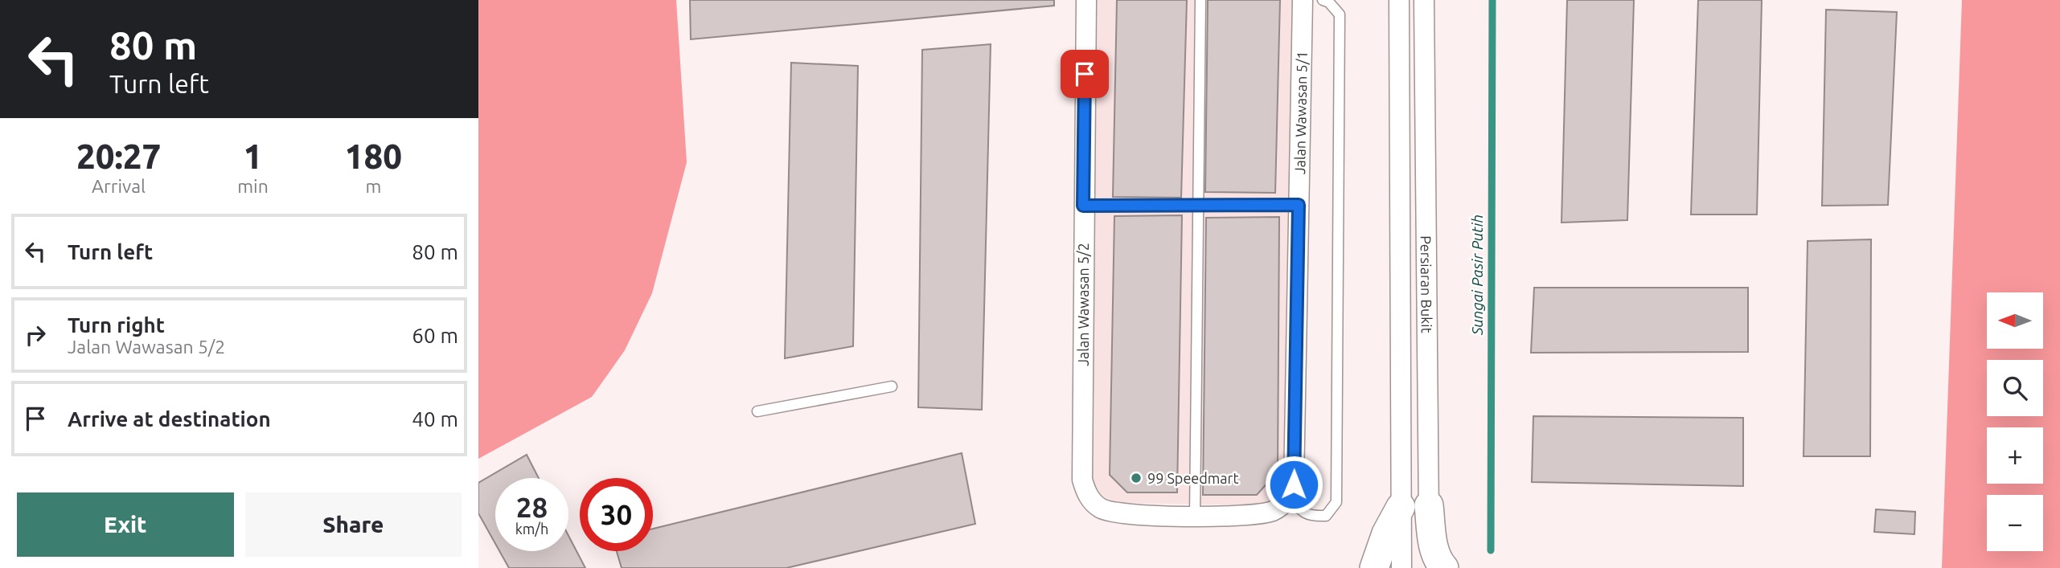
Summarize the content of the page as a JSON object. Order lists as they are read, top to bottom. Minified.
{"streets":{"street":["Jalan Wawasan 5/1","Persiaran Bukit","Jalan Wawasan 5/2"]},"water":["Sungai Pasir Putih"],"places":["99 Speedmart"],"north":"left","page":{"turn":["80 m","Turn left"],"eta":["20:27","Arrival","1","min","180","m"],"list":[{"name":"Turn left","value":"80 m"},{"name":"Turn right","note":"Jalan Wawasan 5/2","value":"60 m"},{"name":"Arrive at destination","value":"40 m"}],"map_buttons":["+","−"],"speed":"28 km/h","limit":"30","buttons":["Exit","Share"]}}
